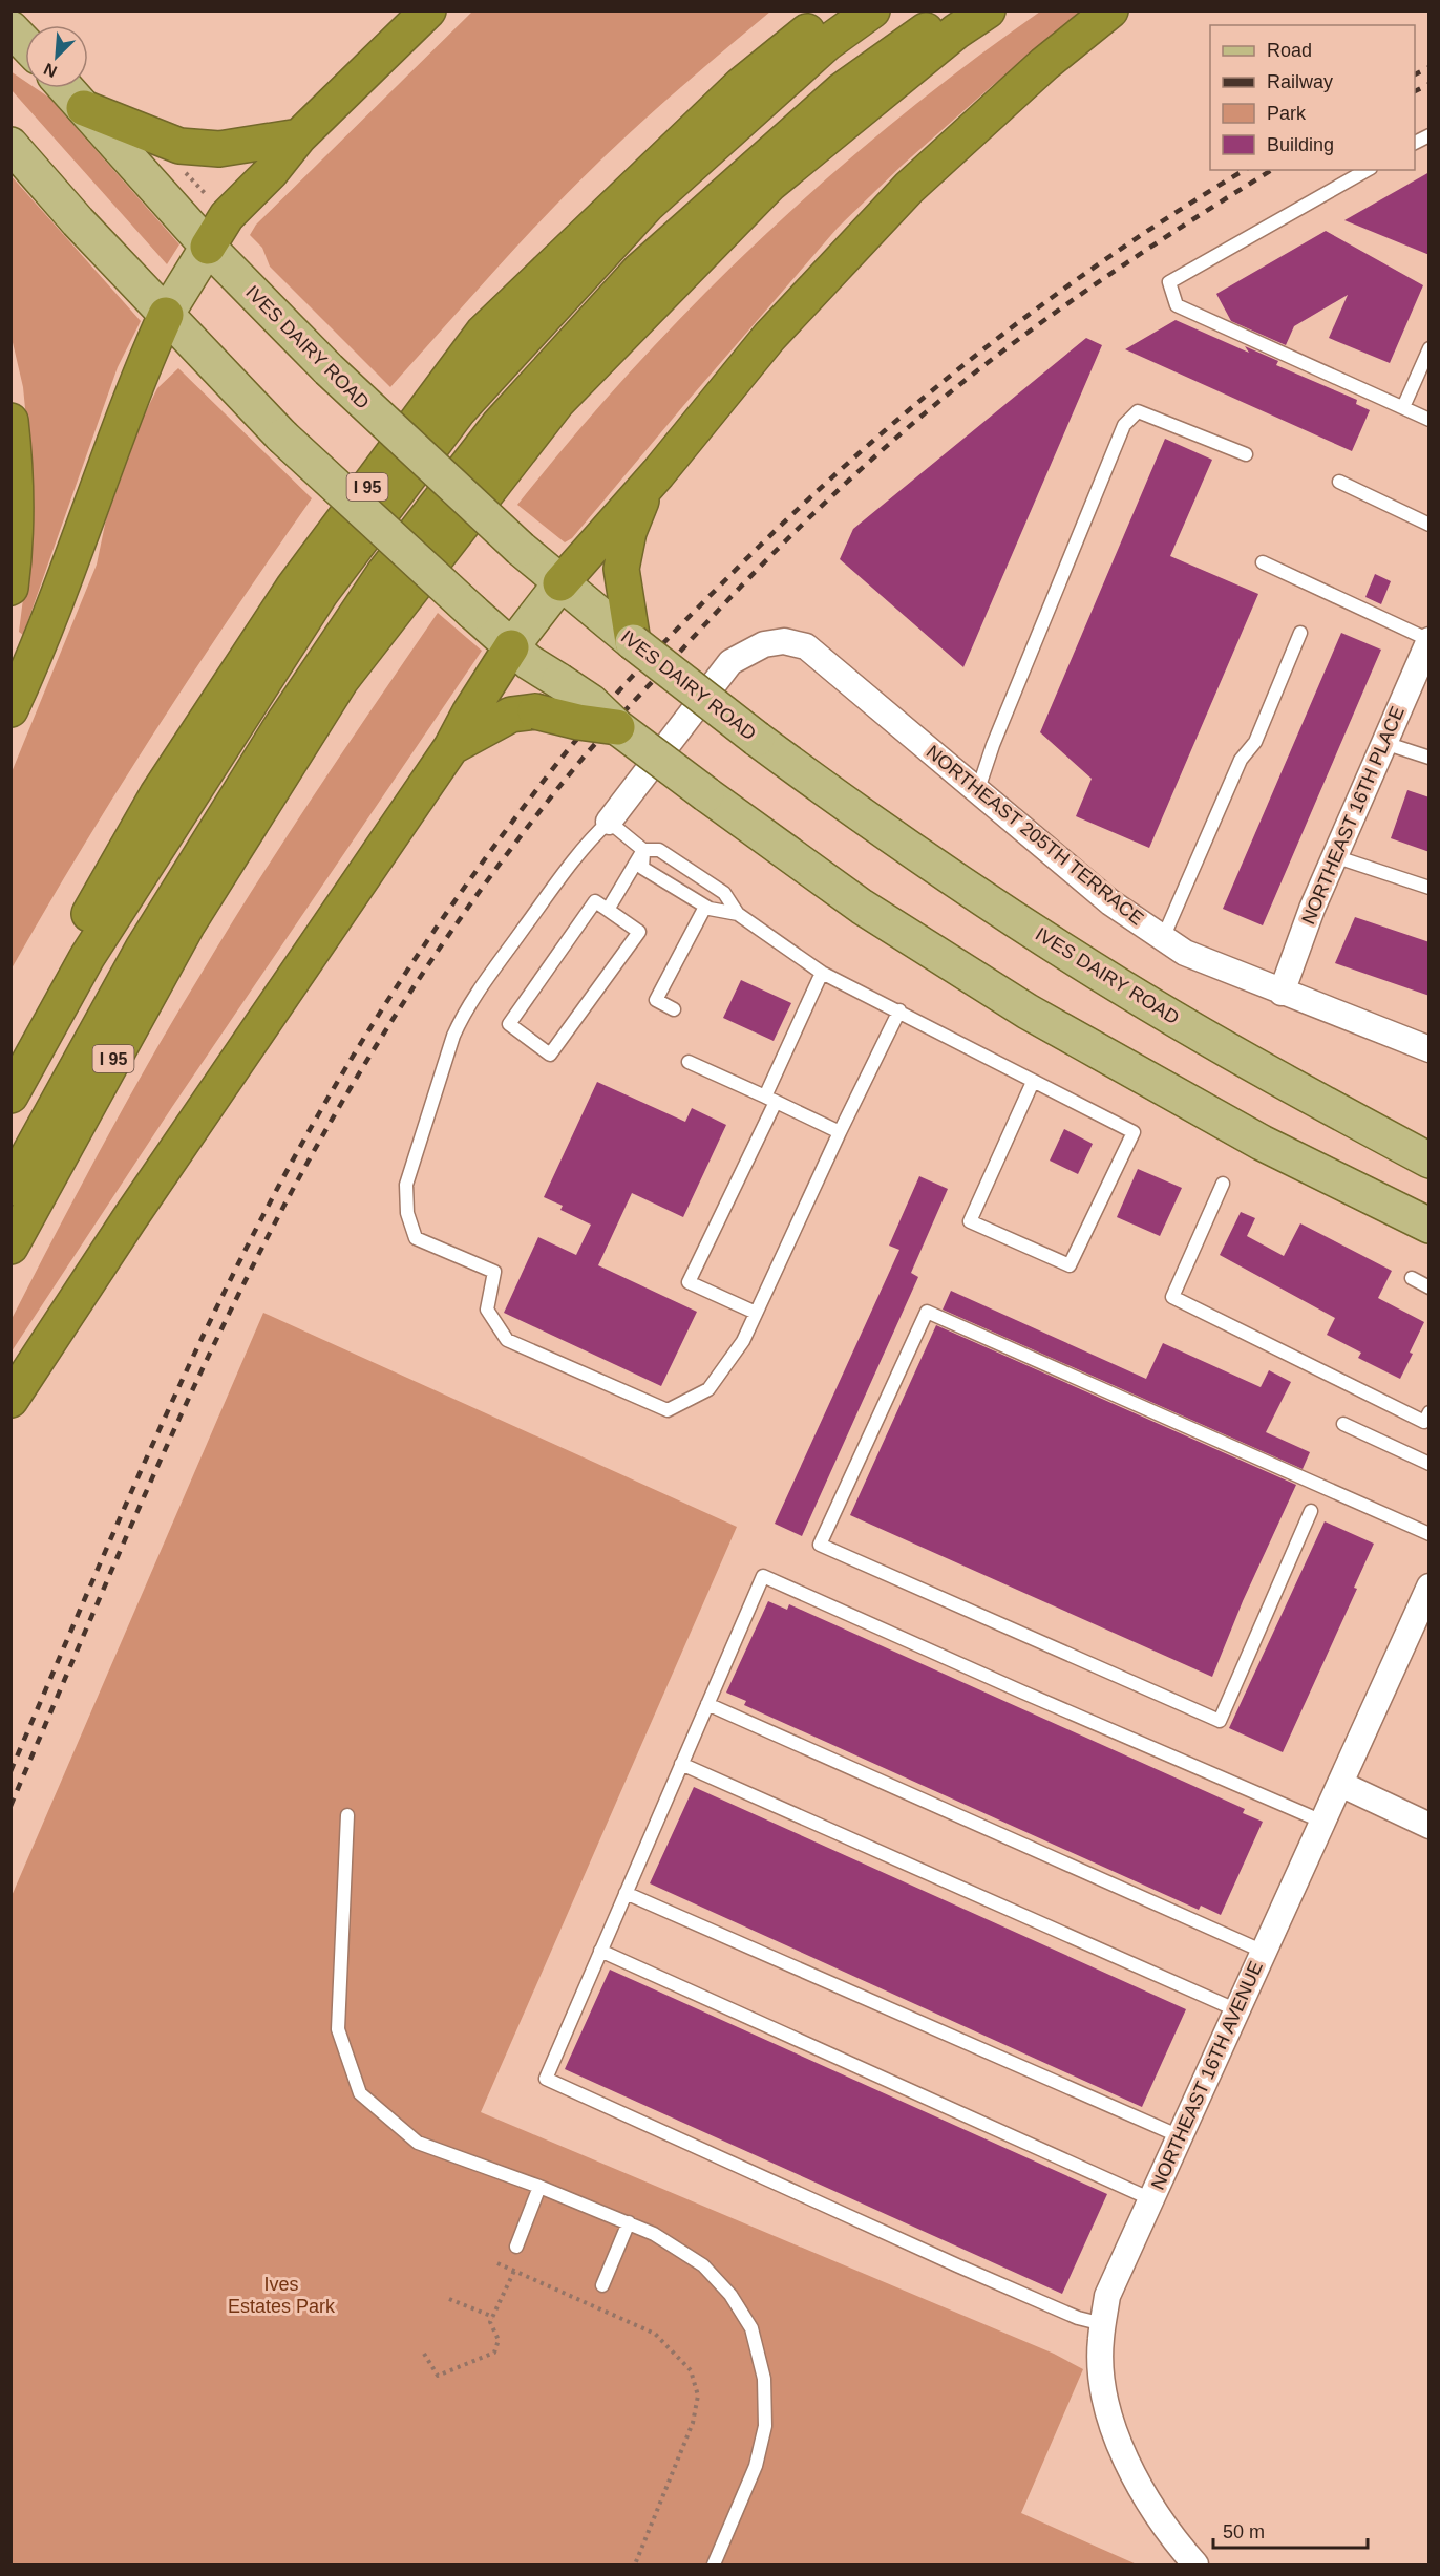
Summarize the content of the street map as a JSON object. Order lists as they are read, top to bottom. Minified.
{"streets":{"highway":["I 95"],"main road":["IVES DAIRY ROAD"],"street":["NORTHEAST 16TH PLACE","NORTHEAST 205TH TERRACE","NORTHEAST 16TH AVENUE"]},"crossings":[["NORTHEAST 16TH PLACE","NORTHEAST 205TH TERRACE"]],"parks":["Ives Estates Park"],"legend":["Road","Railway","Park","Building"],"scale_bar":"50 m","north":"bottom left"}
